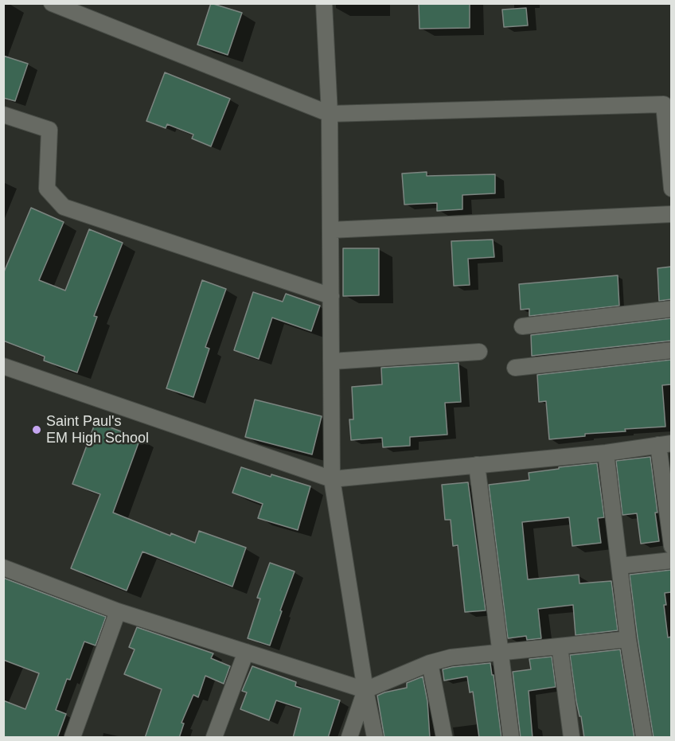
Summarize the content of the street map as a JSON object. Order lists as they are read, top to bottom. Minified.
{"places":["Saint Paul's EM High School"]}
